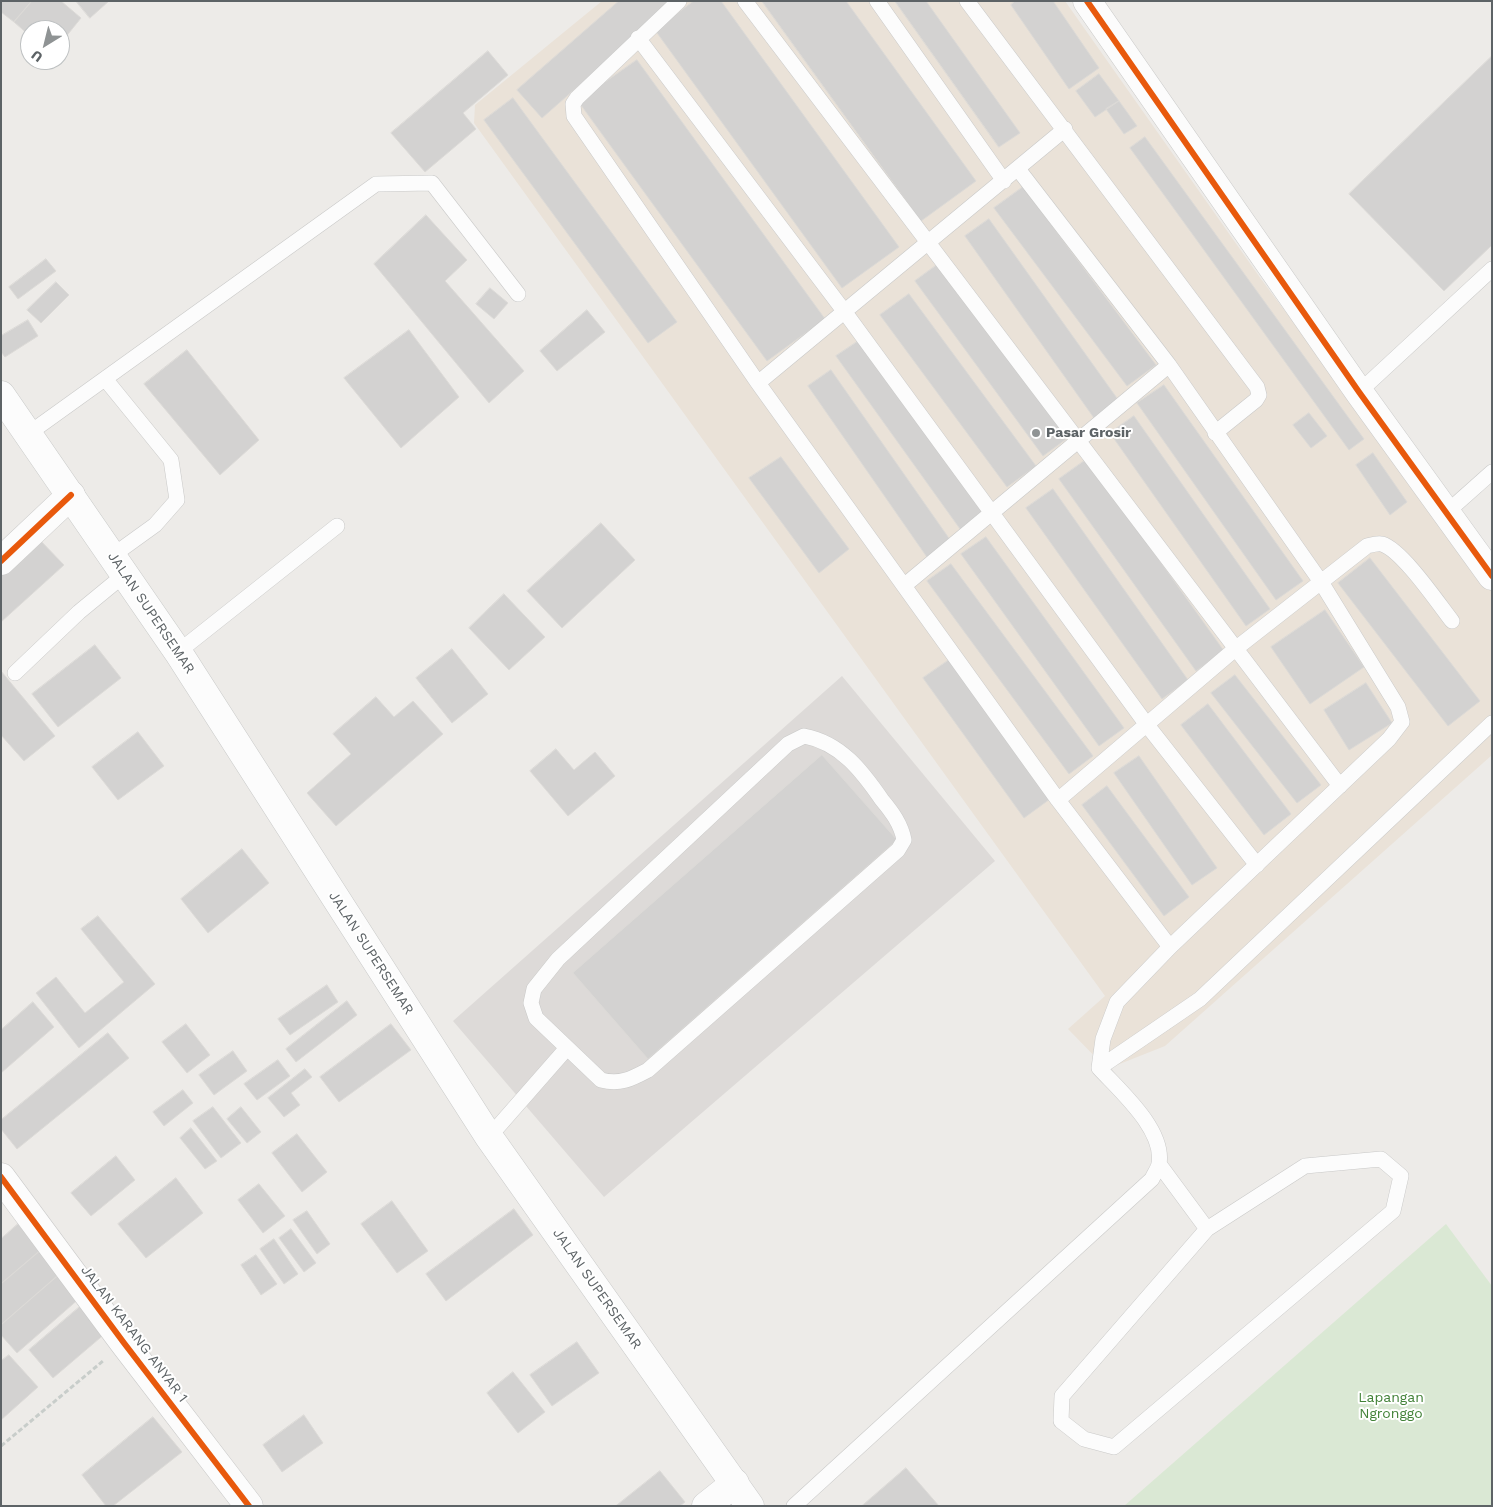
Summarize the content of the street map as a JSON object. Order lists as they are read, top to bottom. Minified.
{"streets":{"main road":["JALAN SUPERSEMAR","JALAN KARANG ANYAR 1"]},"parks":["Lapangan Ngronggo"],"places":["Pasar Grosir"],"north":"bottom left"}
